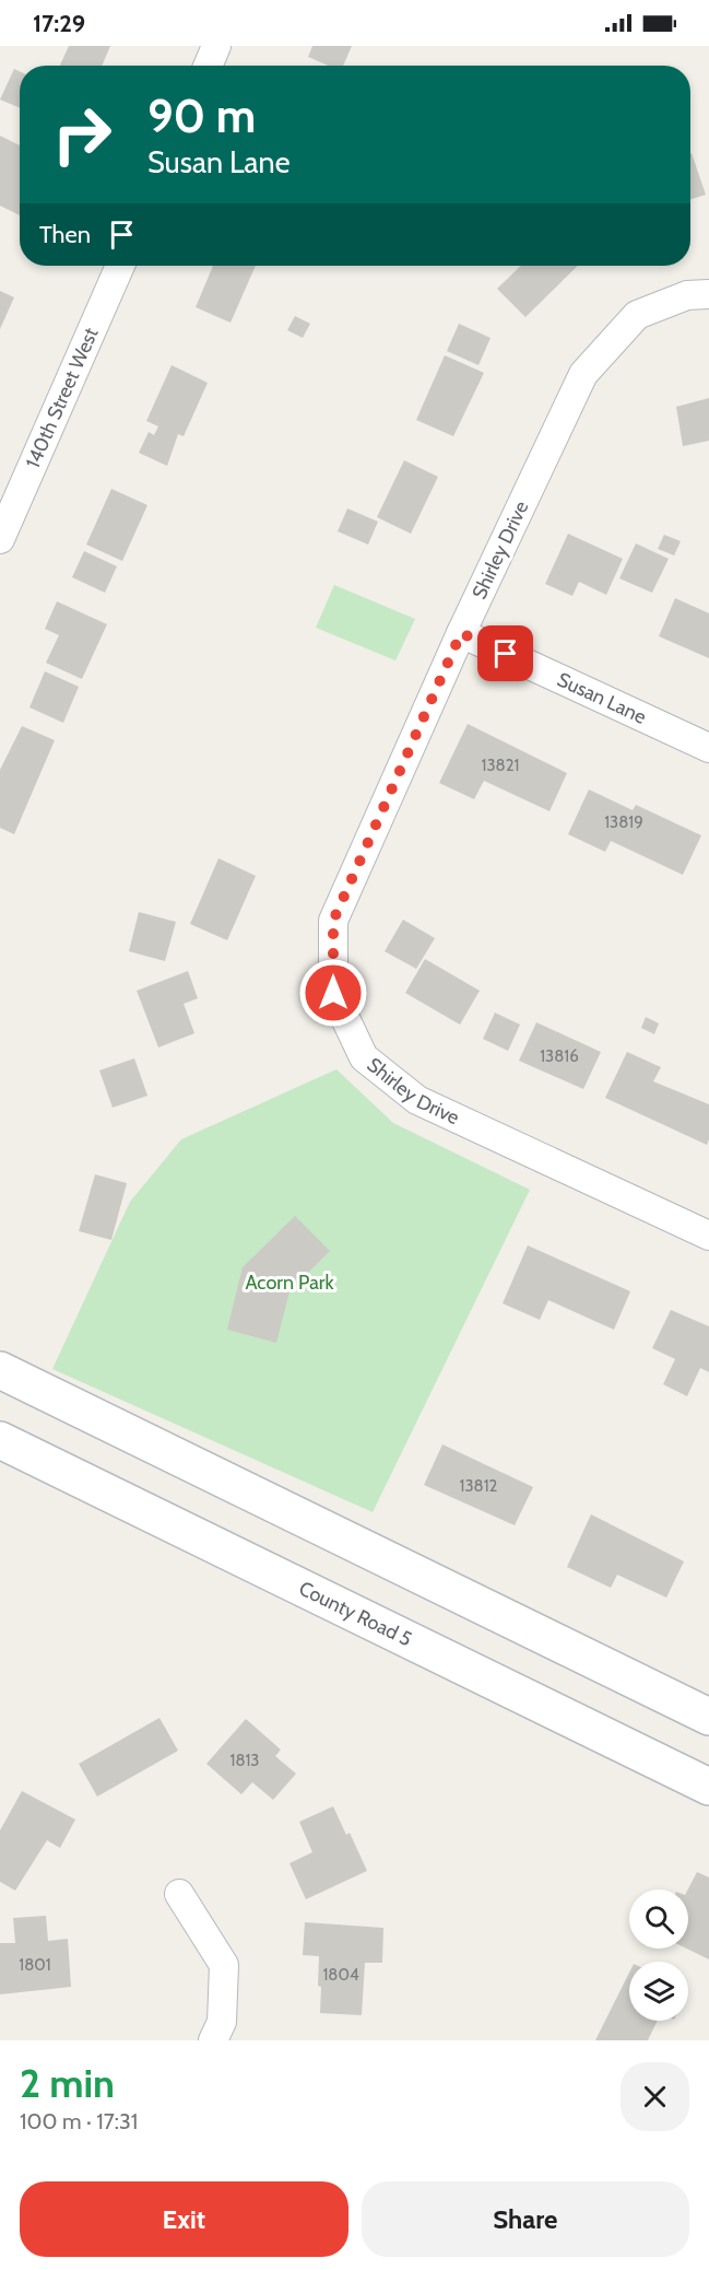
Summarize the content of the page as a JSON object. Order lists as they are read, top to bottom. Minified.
{"streets":{"main road":["County Road 5"],"street":["140th Street West","Shirley Drive","Susan Lane"]},"crossings":[["Shirley Drive","Susan Lane"]],"parks":["Acorn Park"],"house_numbers":["13821","13819","13816","13812","1813","1801","1804"],"page":{"status":"17:29","turn":["90 m","Susan Lane"],"then":"Then","heading":["2 min","100 m · 17:31"],"buttons":["Exit","Share"]}}
